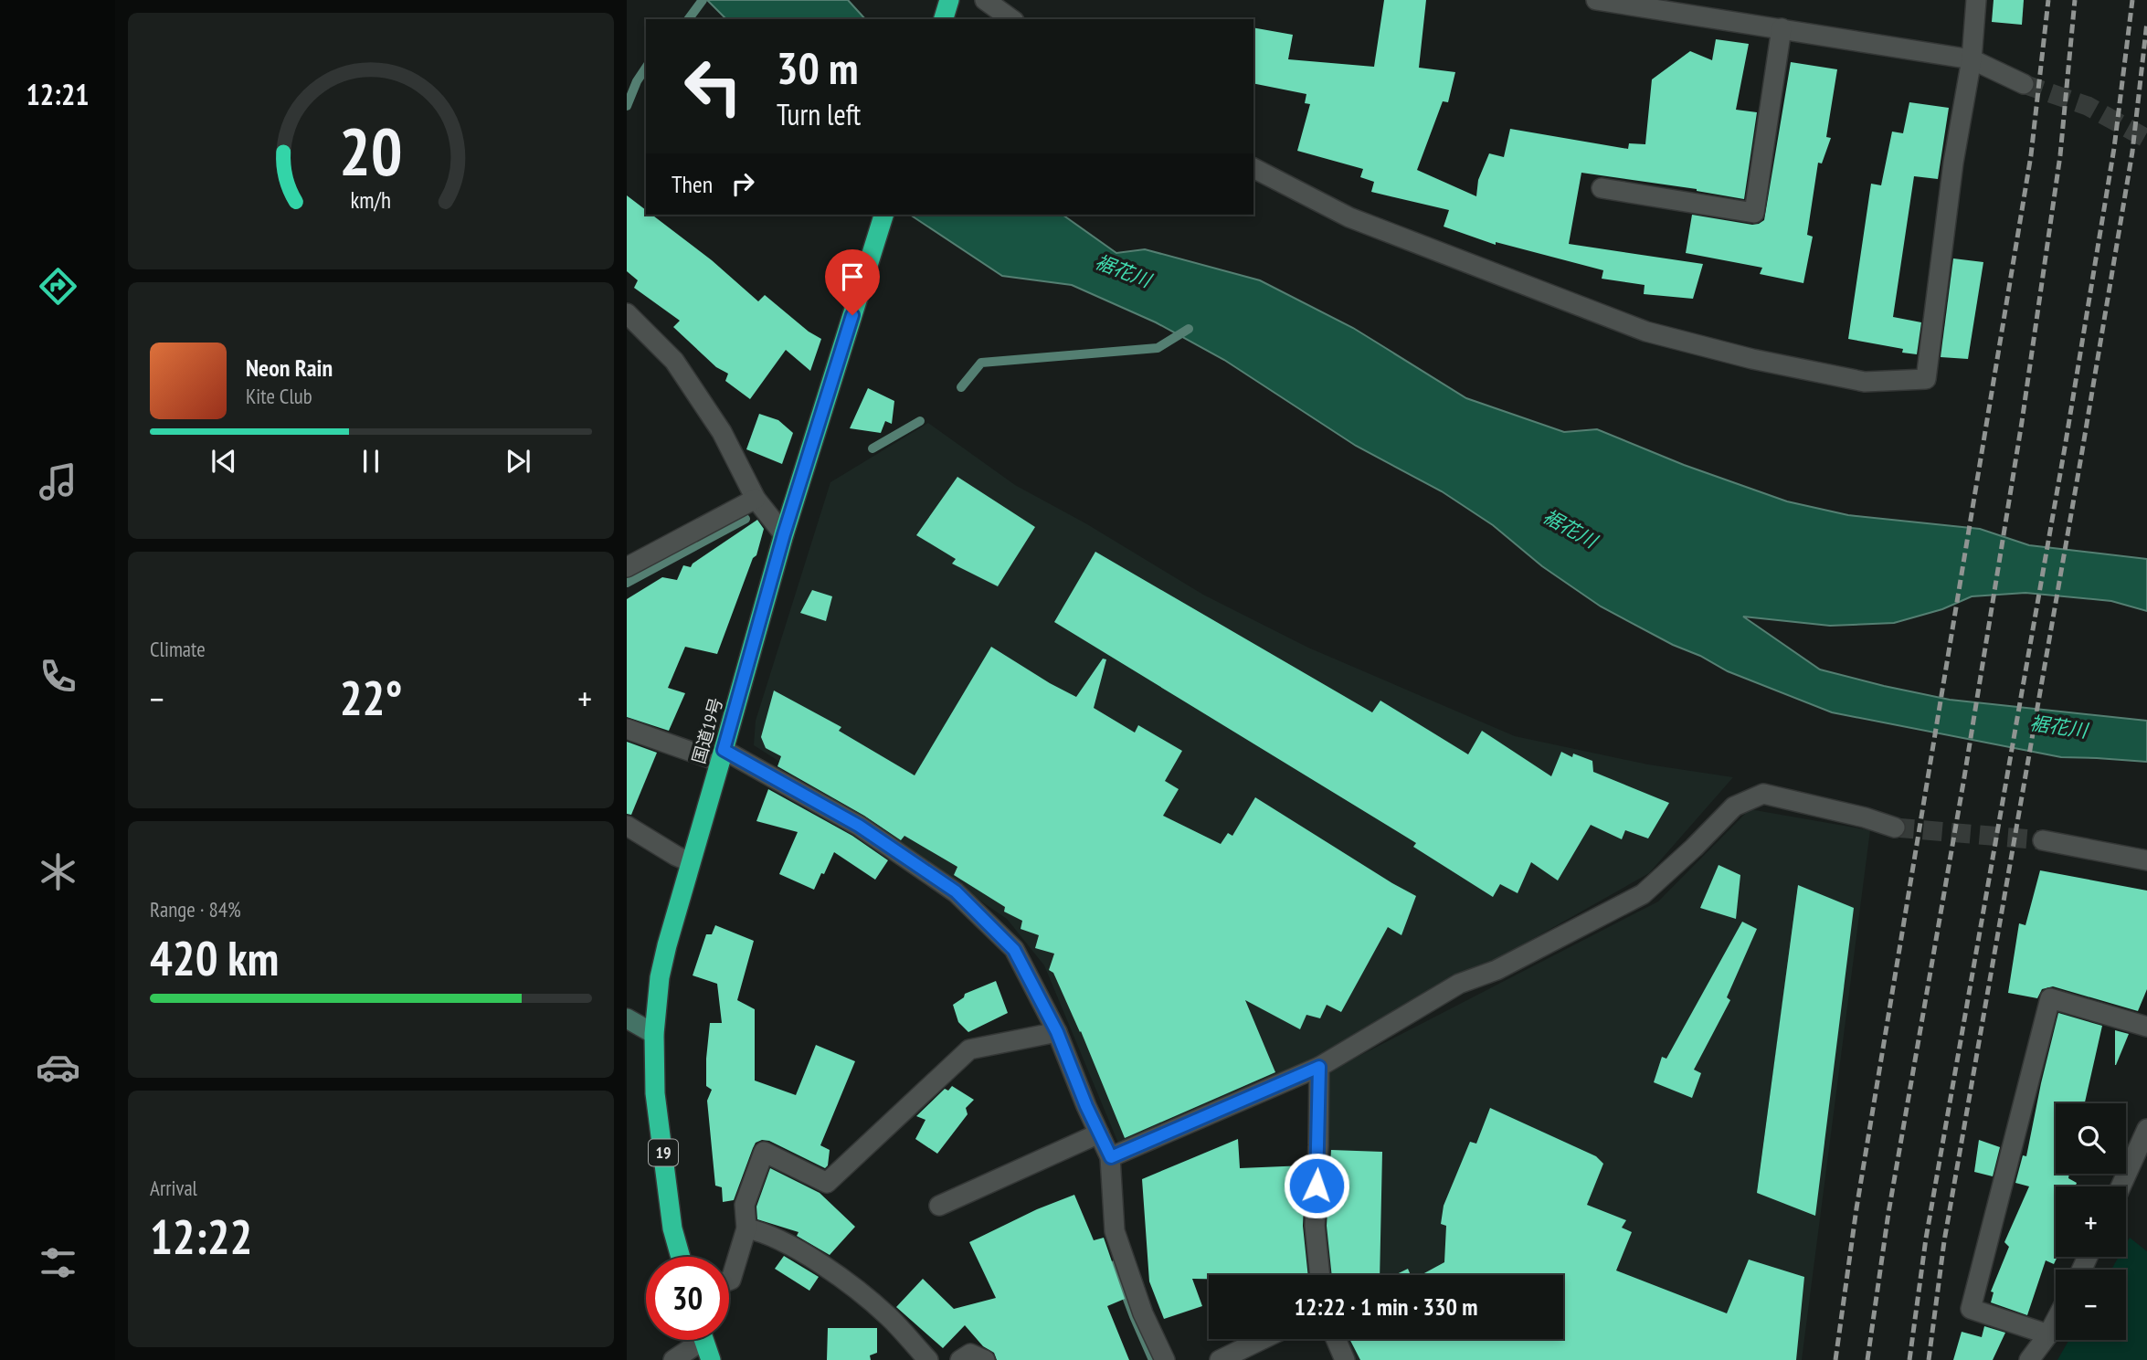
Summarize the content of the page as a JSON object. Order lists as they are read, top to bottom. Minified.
{"streets":{"highway":["国道19号","19"]},"water":["裾花川"],"page":{"tabs":"12:21","turn":["30 m","Turn left"],"then":"Then","song":["Neon Rain","Kite Club"],"tile":["Climate",["Range · 84%","420 km"],["Arrival","12:22"]],"heat":["−","22°","+"],"map_buttons":["+","−"],"limit":"30","trip":"12:22 · 1 min · 330 m","gauge":["20","km/h"]}}
